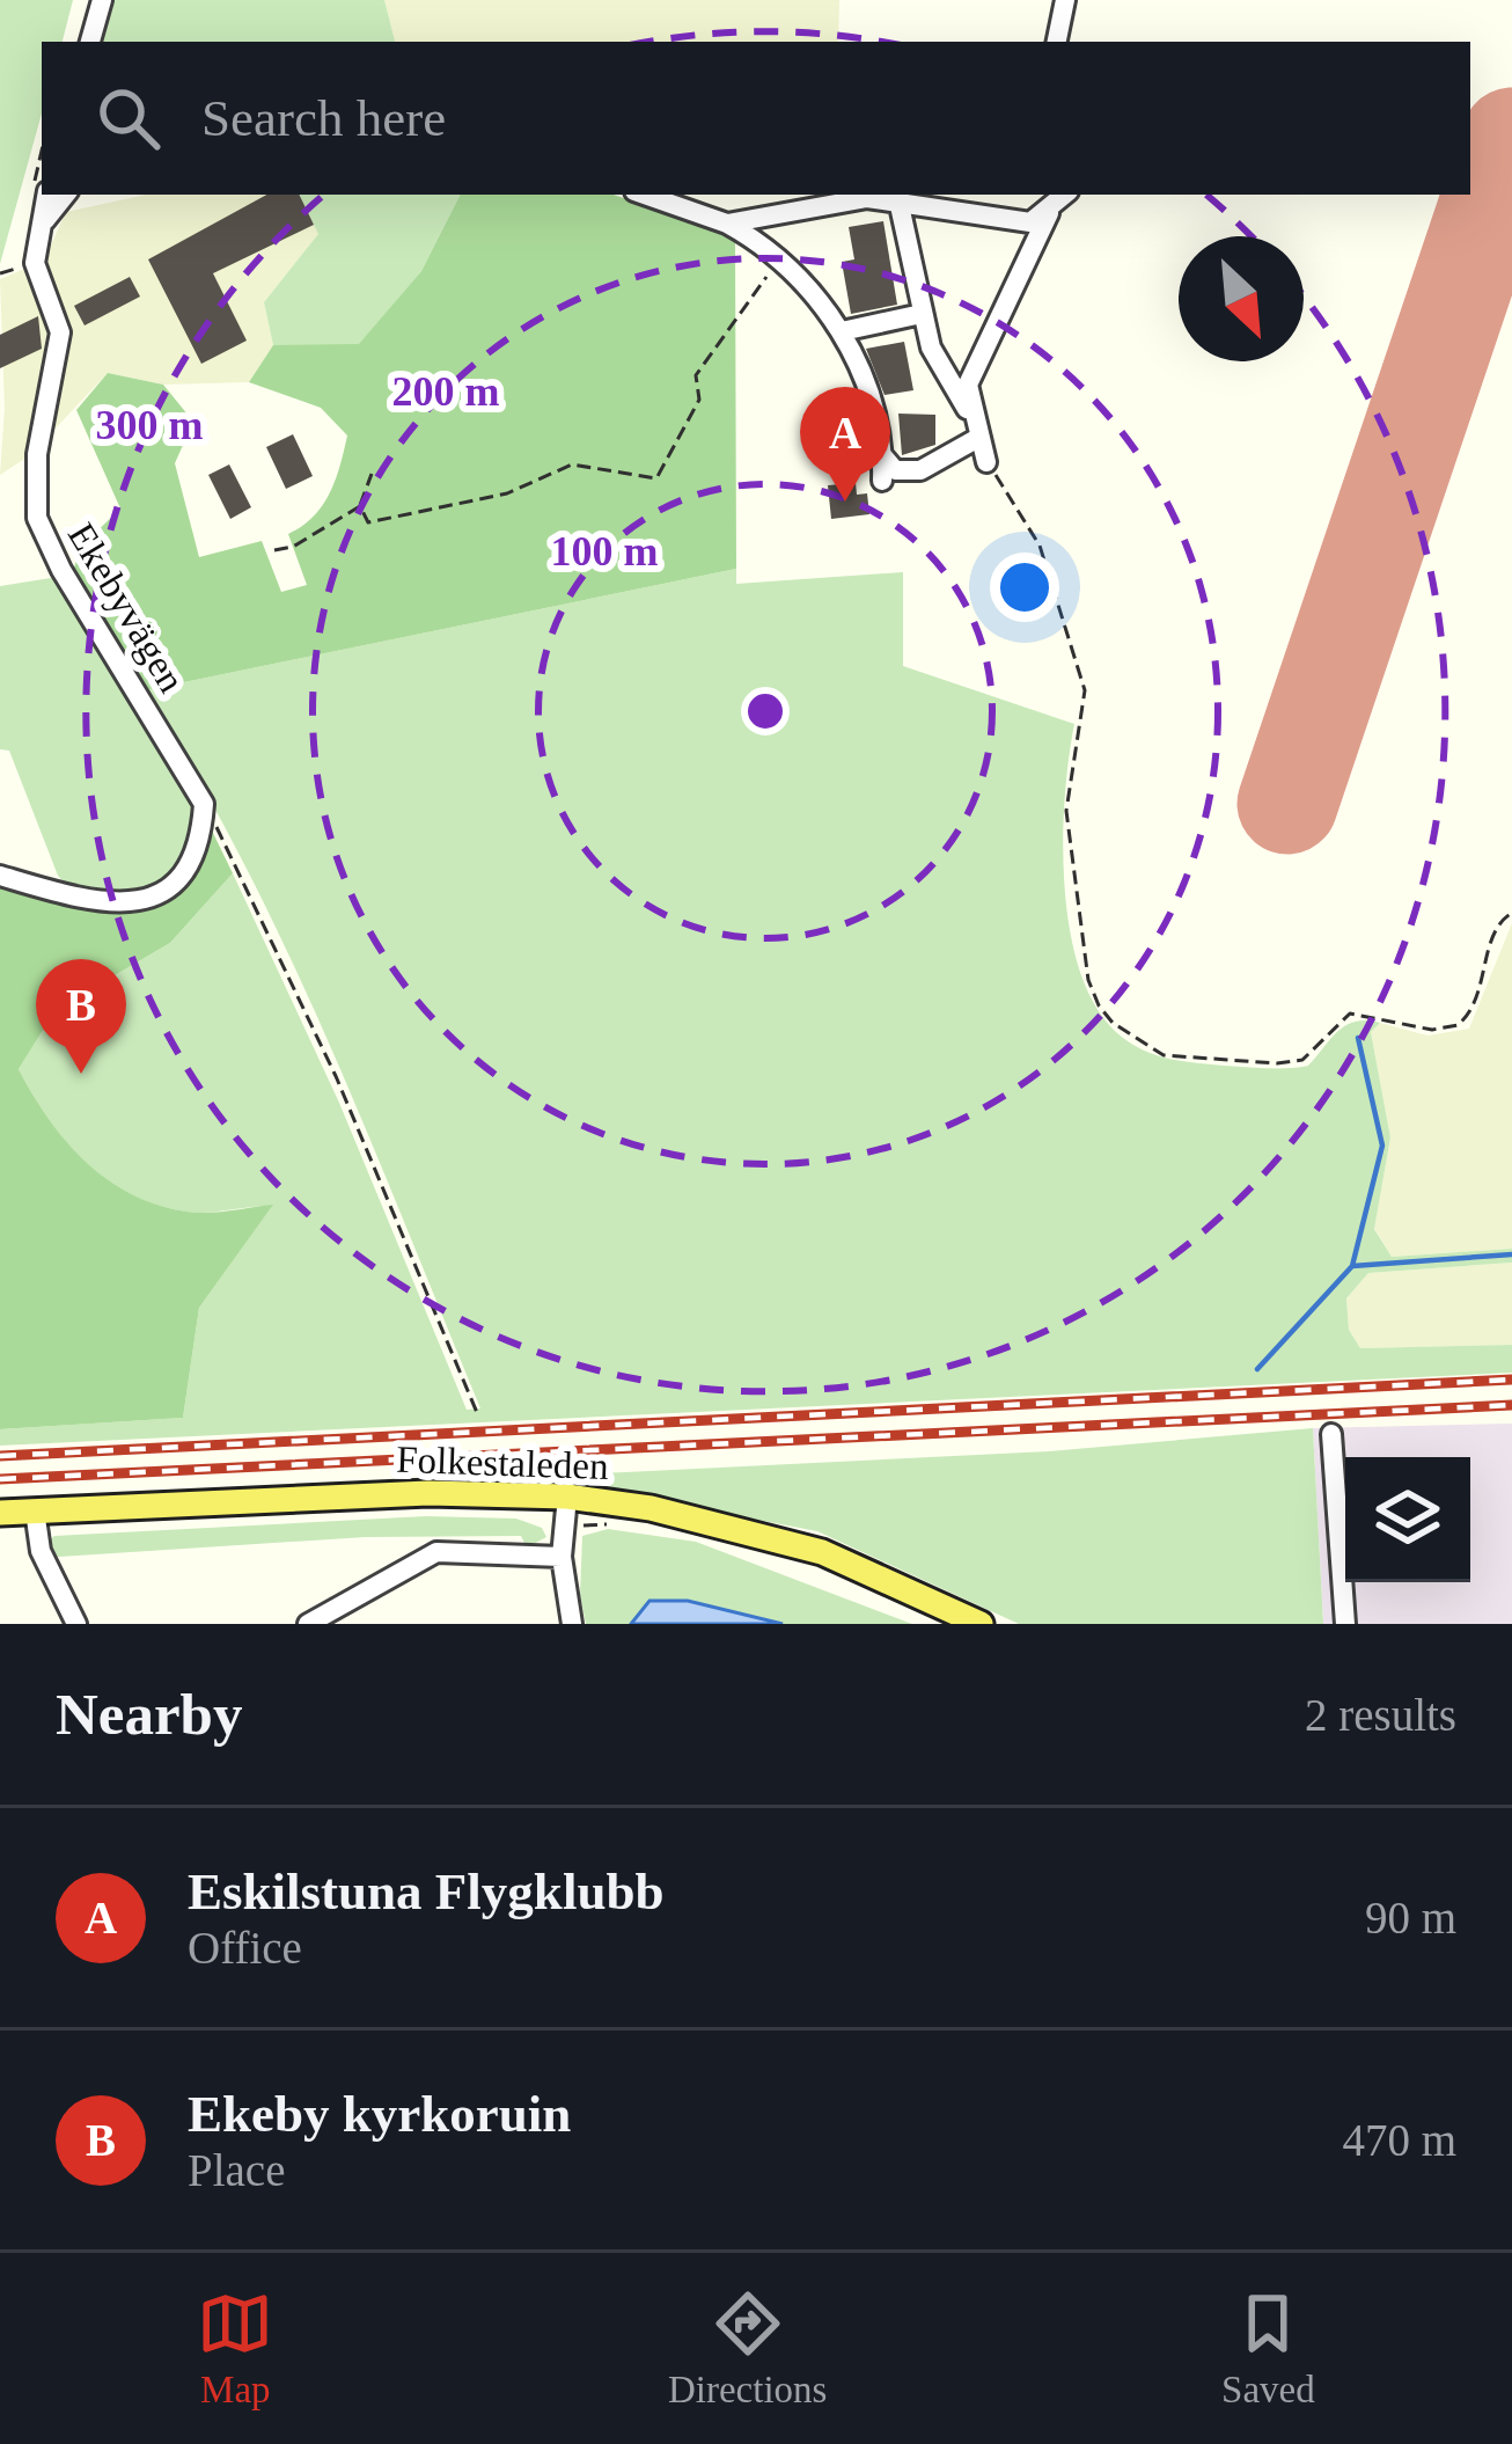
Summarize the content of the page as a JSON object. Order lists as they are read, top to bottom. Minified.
{"streets":{"main road":["Folkestaleden"],"street":["Ekebyvägen"]},"north":"bottom right","page":{"search":"Search here","pins":["A","B"],"heading":["Nearby","2 results"],"list":[{"mark":"A","name":"Eskilstuna Flygklubb","note":"Office","value":"90 m"},{"mark":"B","name":"Ekeby kyrkoruin","note":"Place","value":"470 m"}],"nav":["Map","Directions","Saved"]},"rings":["200 m","300 m","100 m"]}
